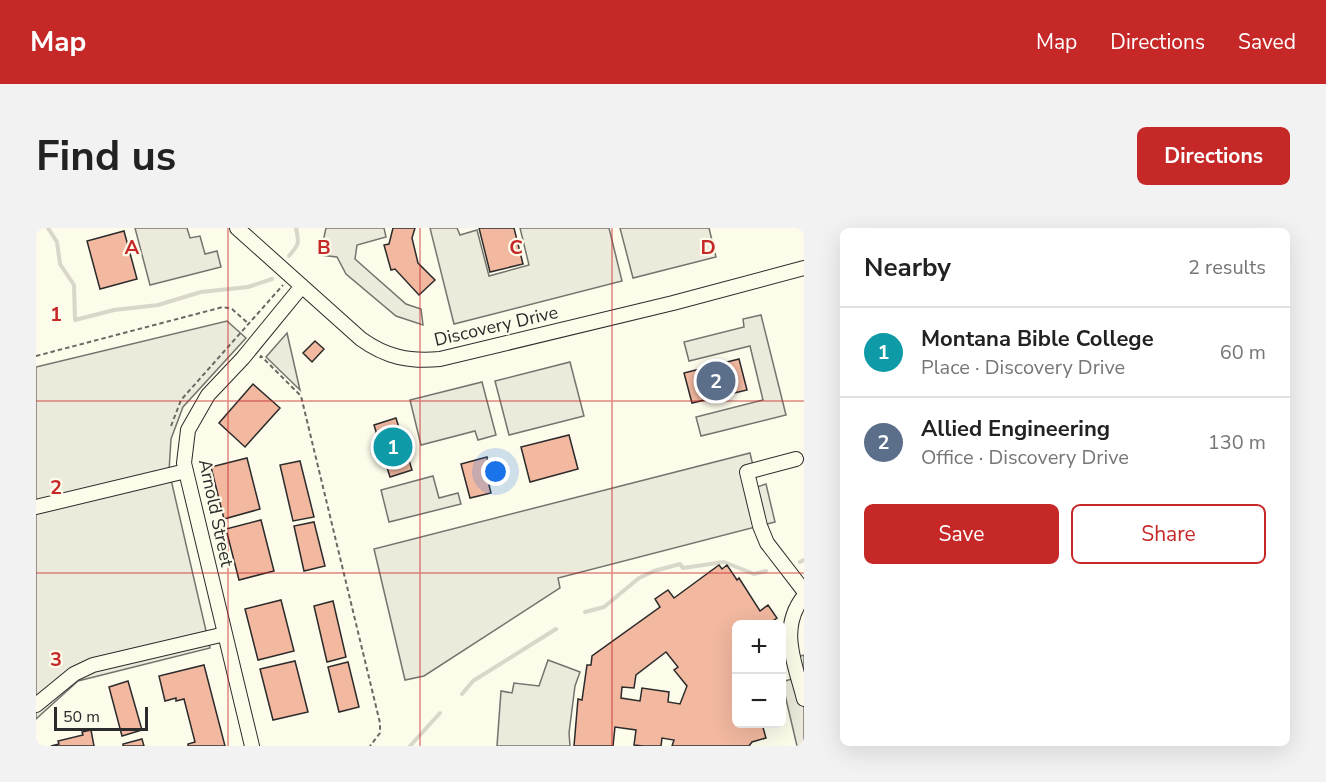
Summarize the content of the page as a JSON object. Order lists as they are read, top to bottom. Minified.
{"streets":{"street":["Discovery Drive","Arnold Street"]},"crossings":[["Discovery Drive","Arnold Street"]],"scale_bar":"50 m","page":{"header":"Map","nav":["Map","Directions","Saved"],"buttons":["Directions",["Save","Share"]],"title":"Find us","heading":["Nearby","2 results"],"list":[{"mark":"1","name":"Montana Bible College","note":"Place · Discovery Drive","value":"60 m"},{"mark":"2","name":"Allied Engineering","note":"Office · Discovery Drive","value":"130 m"}],"pins":["2","1"],"map_buttons":["+","−"],"scale":"50 m"},"grid":{"columns":["A","B","C","D"],"rows":["1","2","3"]}}
